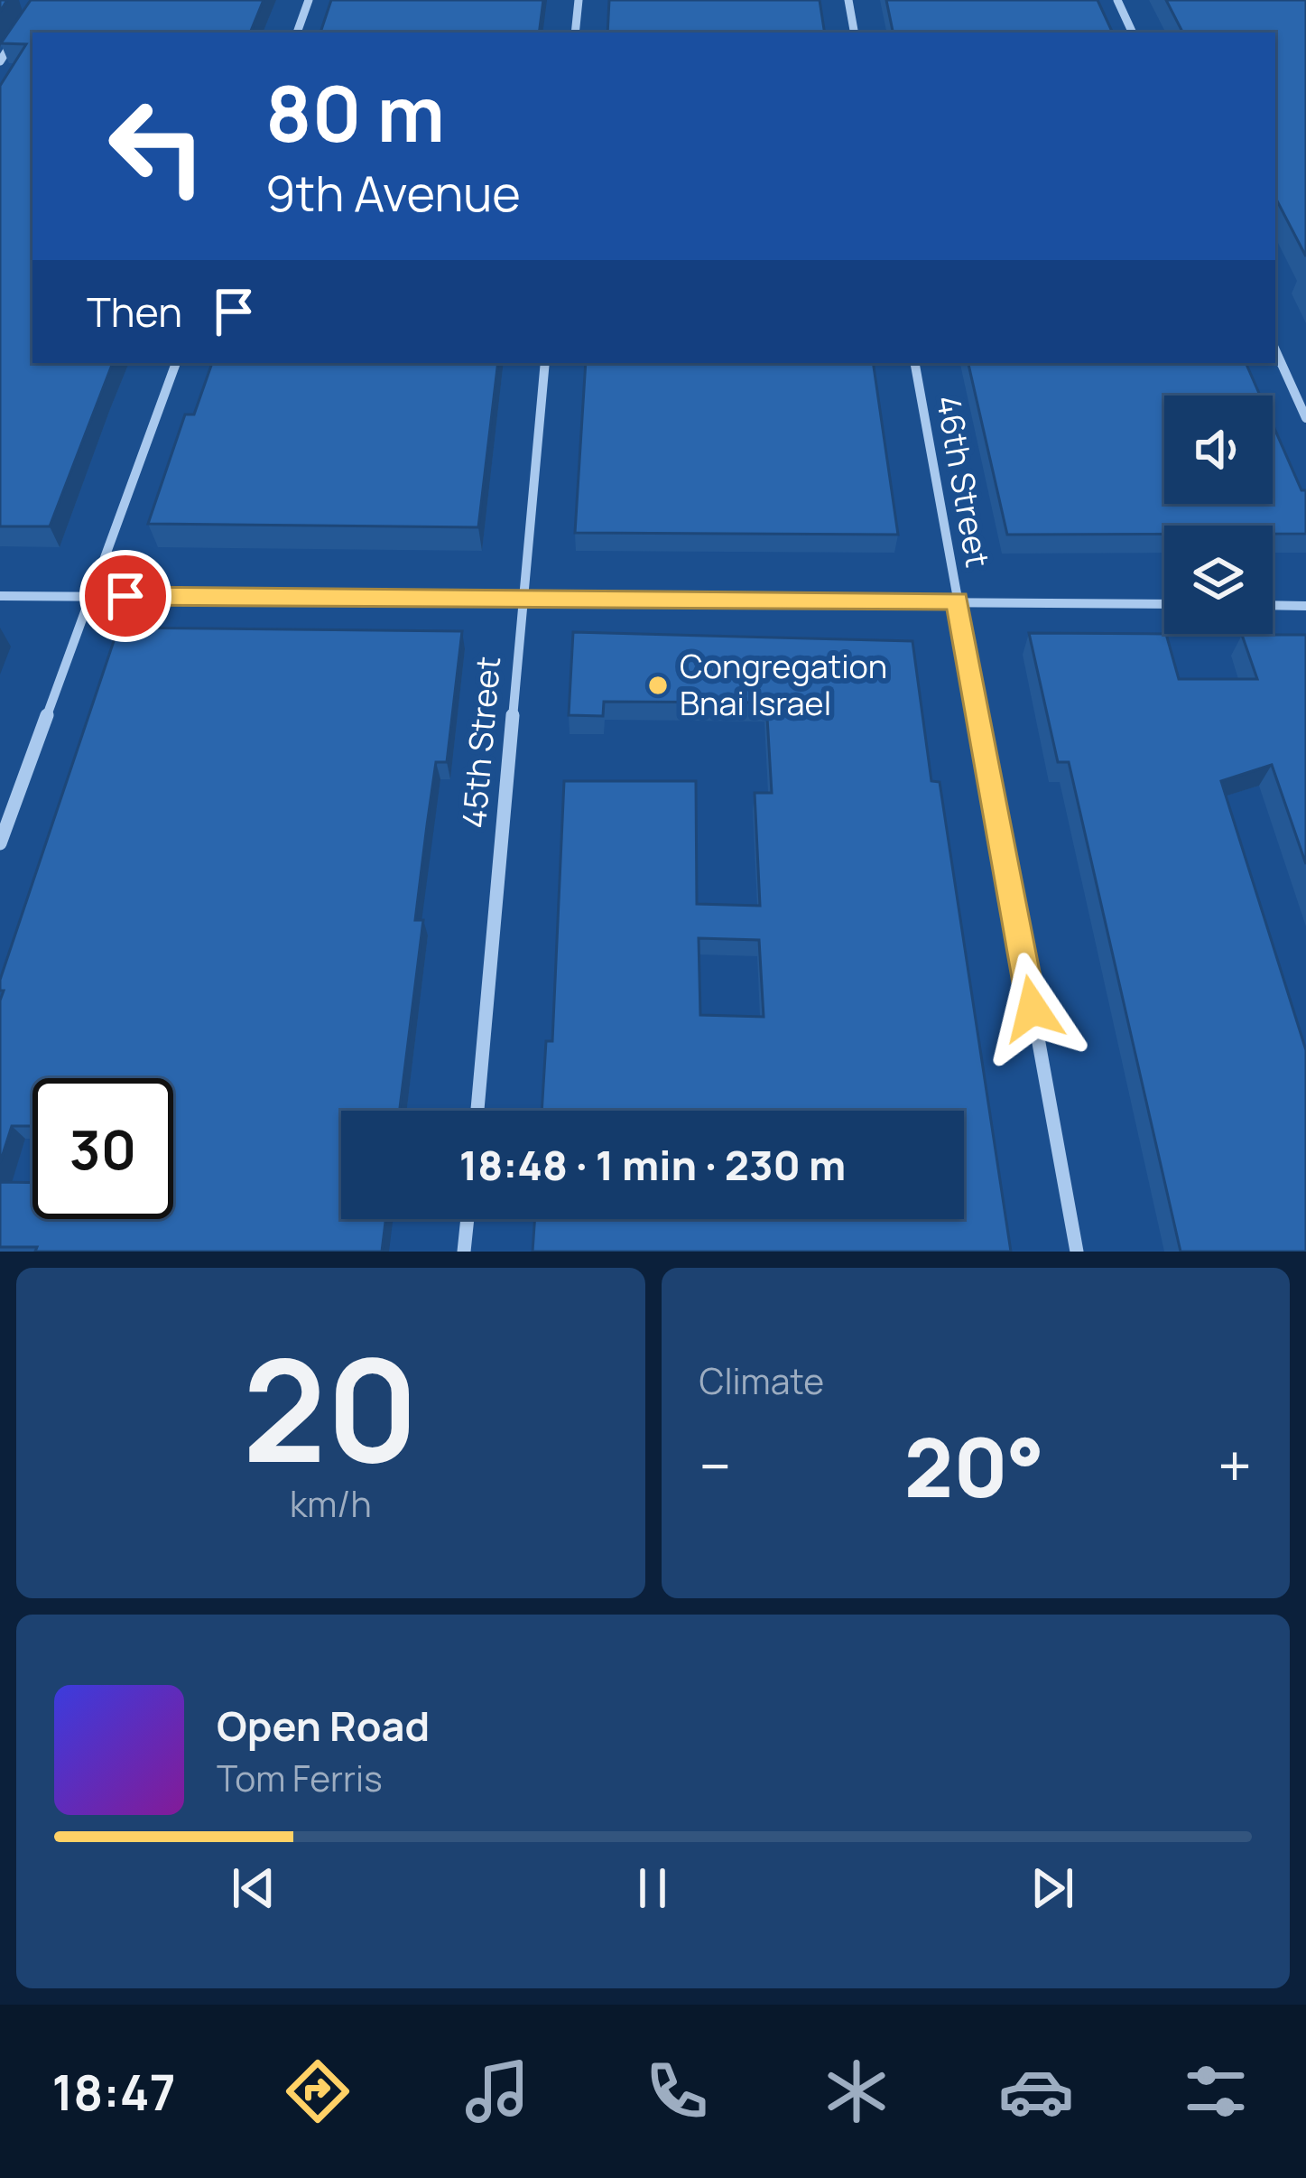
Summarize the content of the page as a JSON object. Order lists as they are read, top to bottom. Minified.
{"streets":{"street":["46th Street","45th Street"]},"places":["Congregation Bnai Israel"],"page":{"turn":["80 m","9th Avenue"],"then":"Then","limit":"30","trip":"18:48 · 1 min · 230 m","tile":[["20","km/h"],"Climate"],"heat":["−","20°","+"],"song":["Open Road","Tom Ferris"],"tabs":"18:47"}}
